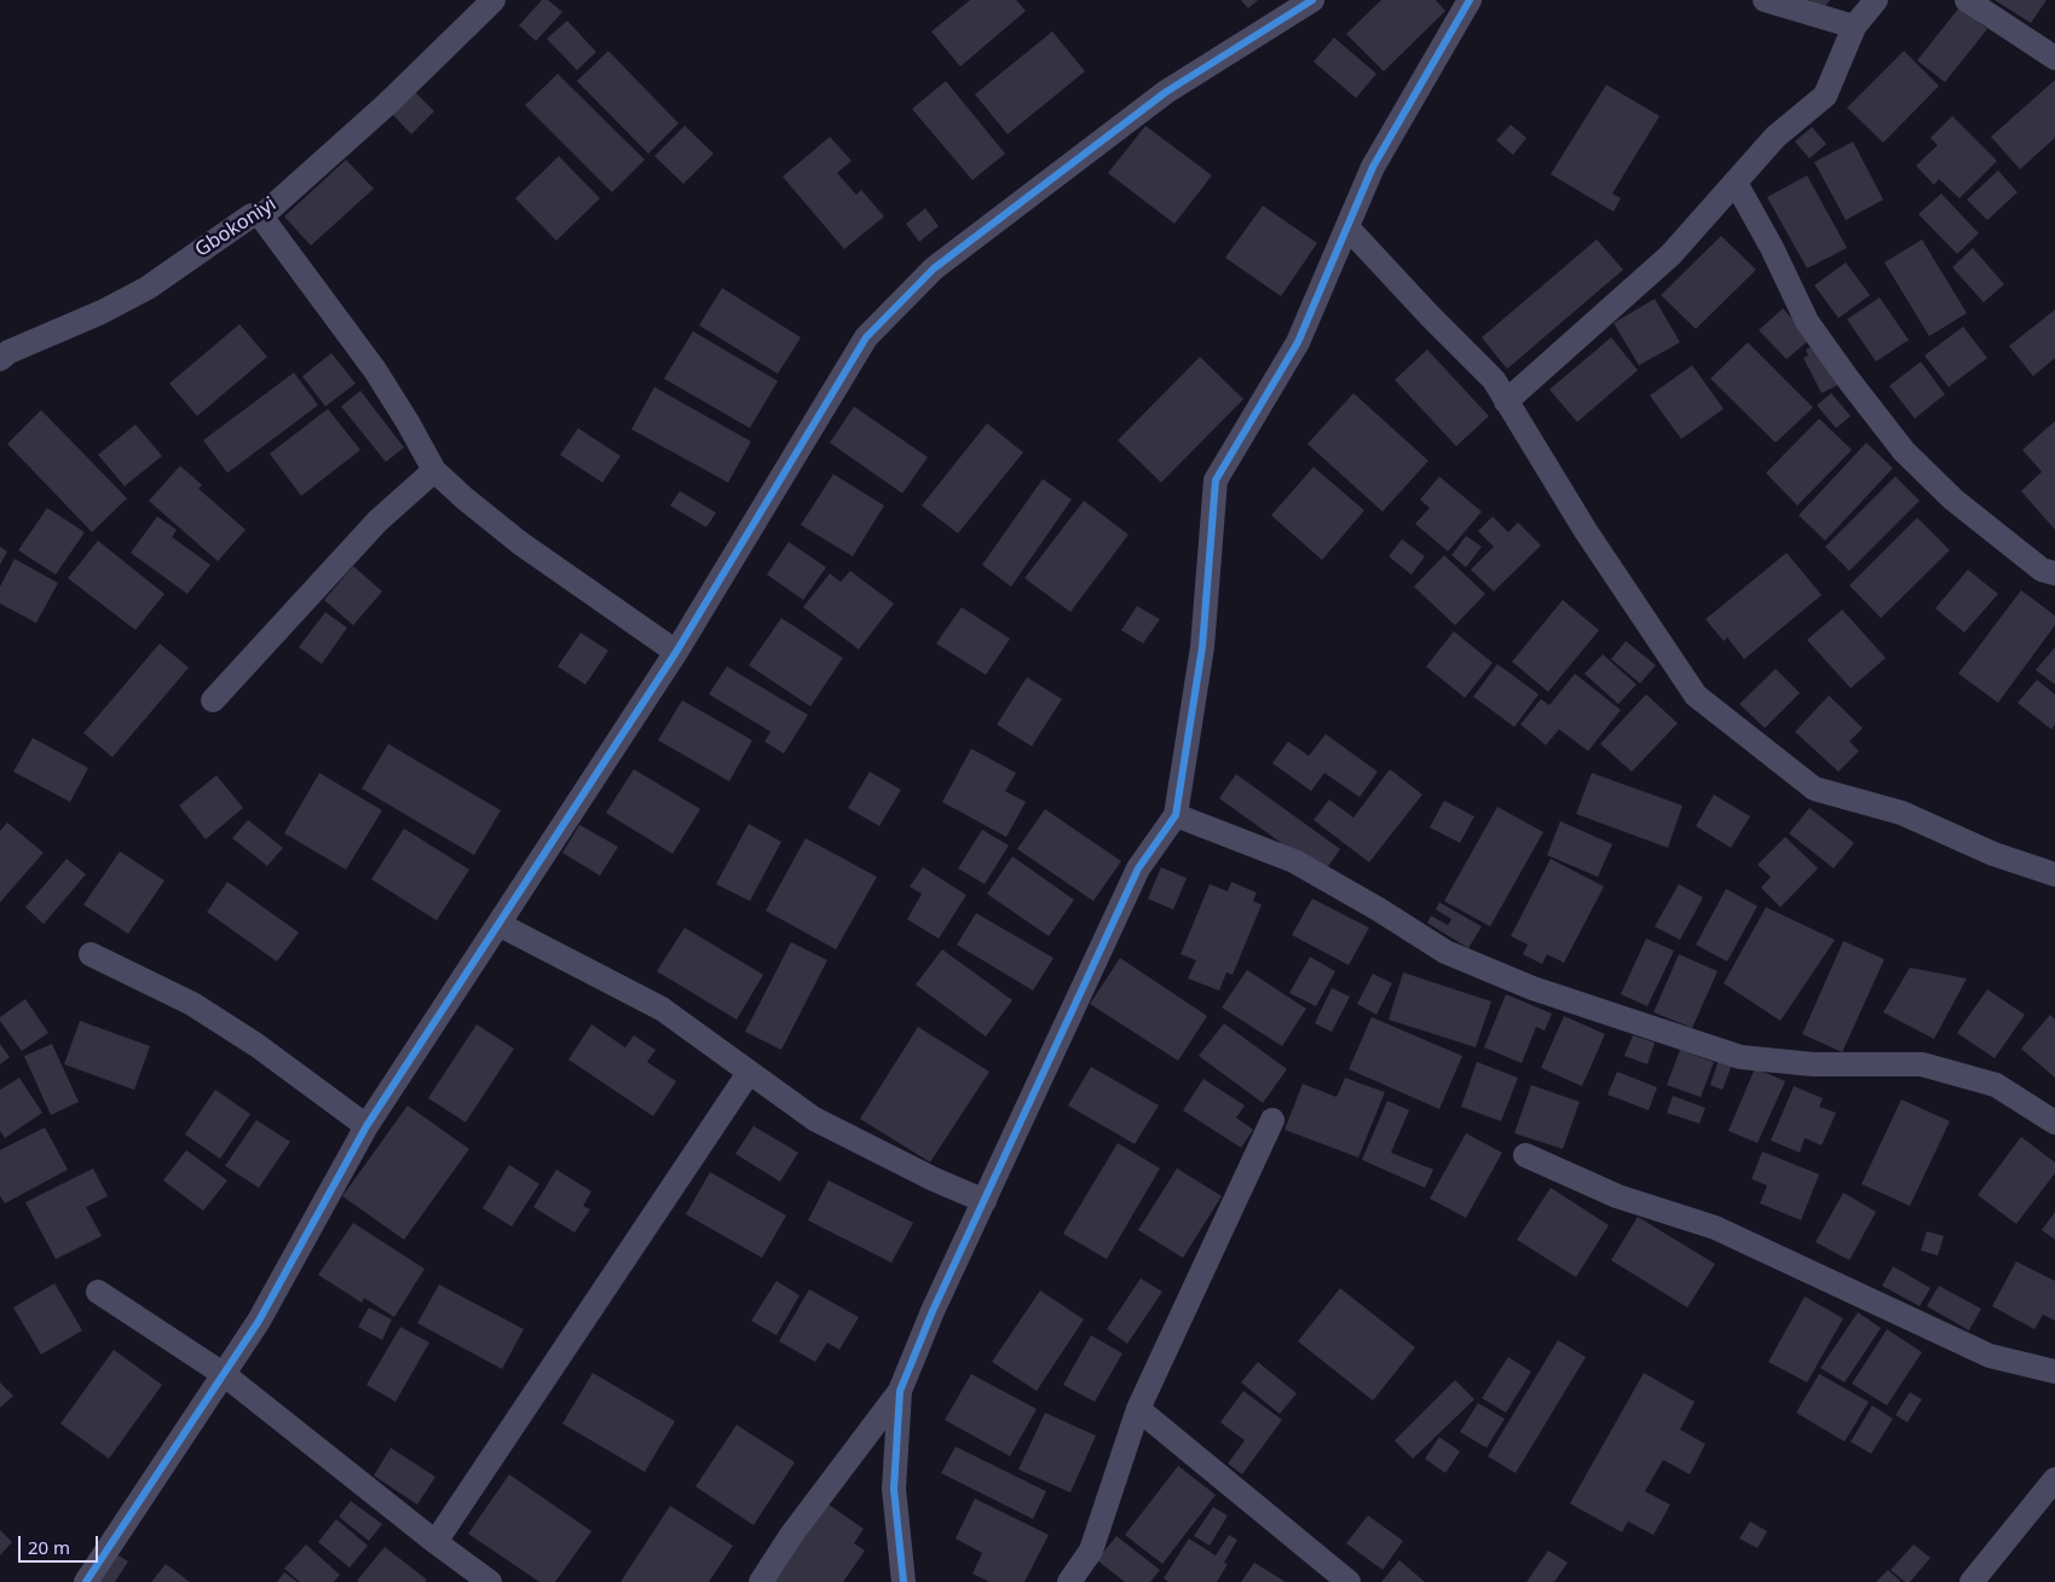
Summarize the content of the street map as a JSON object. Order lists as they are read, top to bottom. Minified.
{"streets":{"street":["Gbokoniyi"]},"scale_bar":"20 m"}
